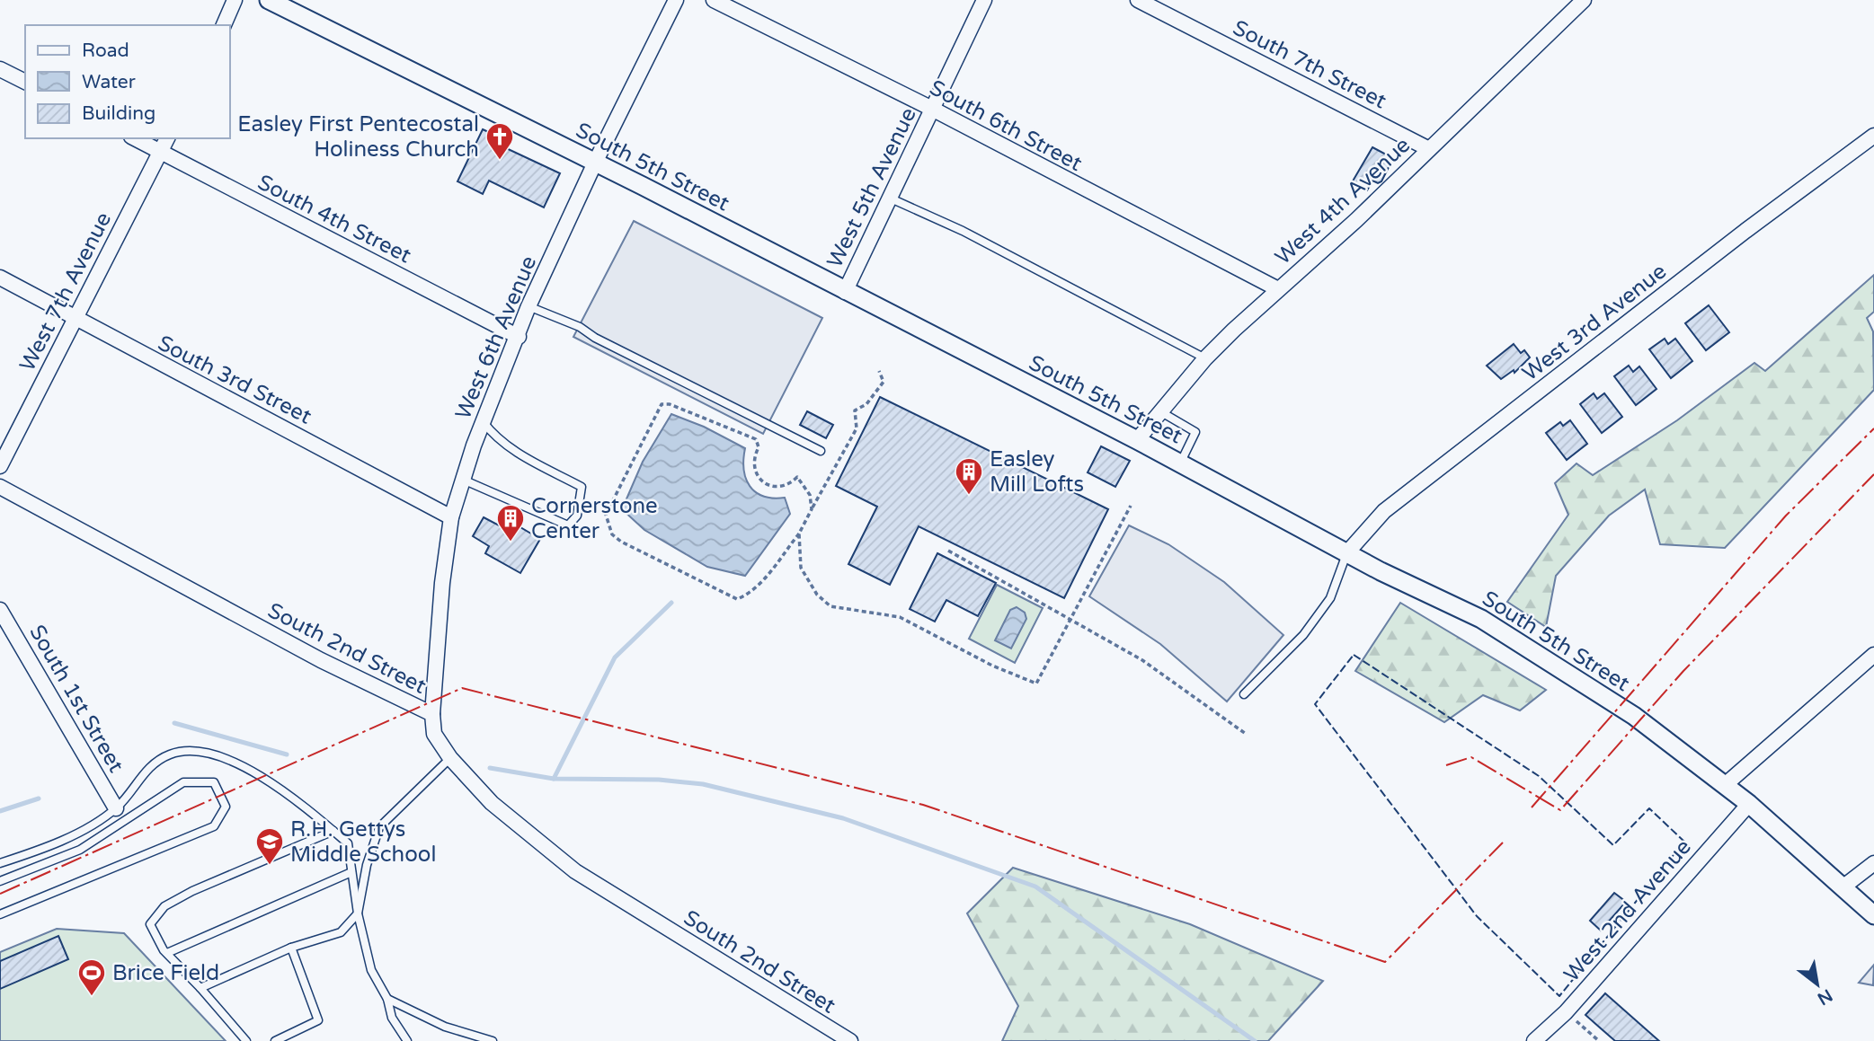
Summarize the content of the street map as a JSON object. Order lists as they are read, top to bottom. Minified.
{"streets":{"street":["South 7th Street","South 6th Street","South 5th Street","West 5th Avenue","West 4th Avenue","South 4th Street","West 7th Avenue","West 3rd Avenue","West 6th Avenue","South 3rd Street","South 2nd Street","South 1st Street","West 2nd Avenue"]},"crossings":[["South 7th Street","West 4th Avenue"],["South 6th Street","West 5th Avenue"],["South 6th Street","West 4th Avenue"],["South 5th Street","West 5th Avenue"],["South 5th Street","West 4th Avenue"],["South 5th Street","West 3rd Avenue"],["South 5th Street","West 6th Avenue"],["South 5th Street","West 2nd Avenue"],["South 4th Street","West 7th Avenue"],["South 4th Street","West 6th Avenue"],["West 7th Avenue","South 3rd Street"],["West 6th Avenue","South 3rd Street"],["West 6th Avenue","South 2nd Street"]],"places":{"church":["Easley First Pentecostal Holiness Church"],"building":["Easley Mill Lofts","Cornerstone Center"],"school or university":["R.H. Gettys Middle School"],"sports":["Brice Field"]},"legend":["Road","Water","Building"],"north":"bottom right"}
